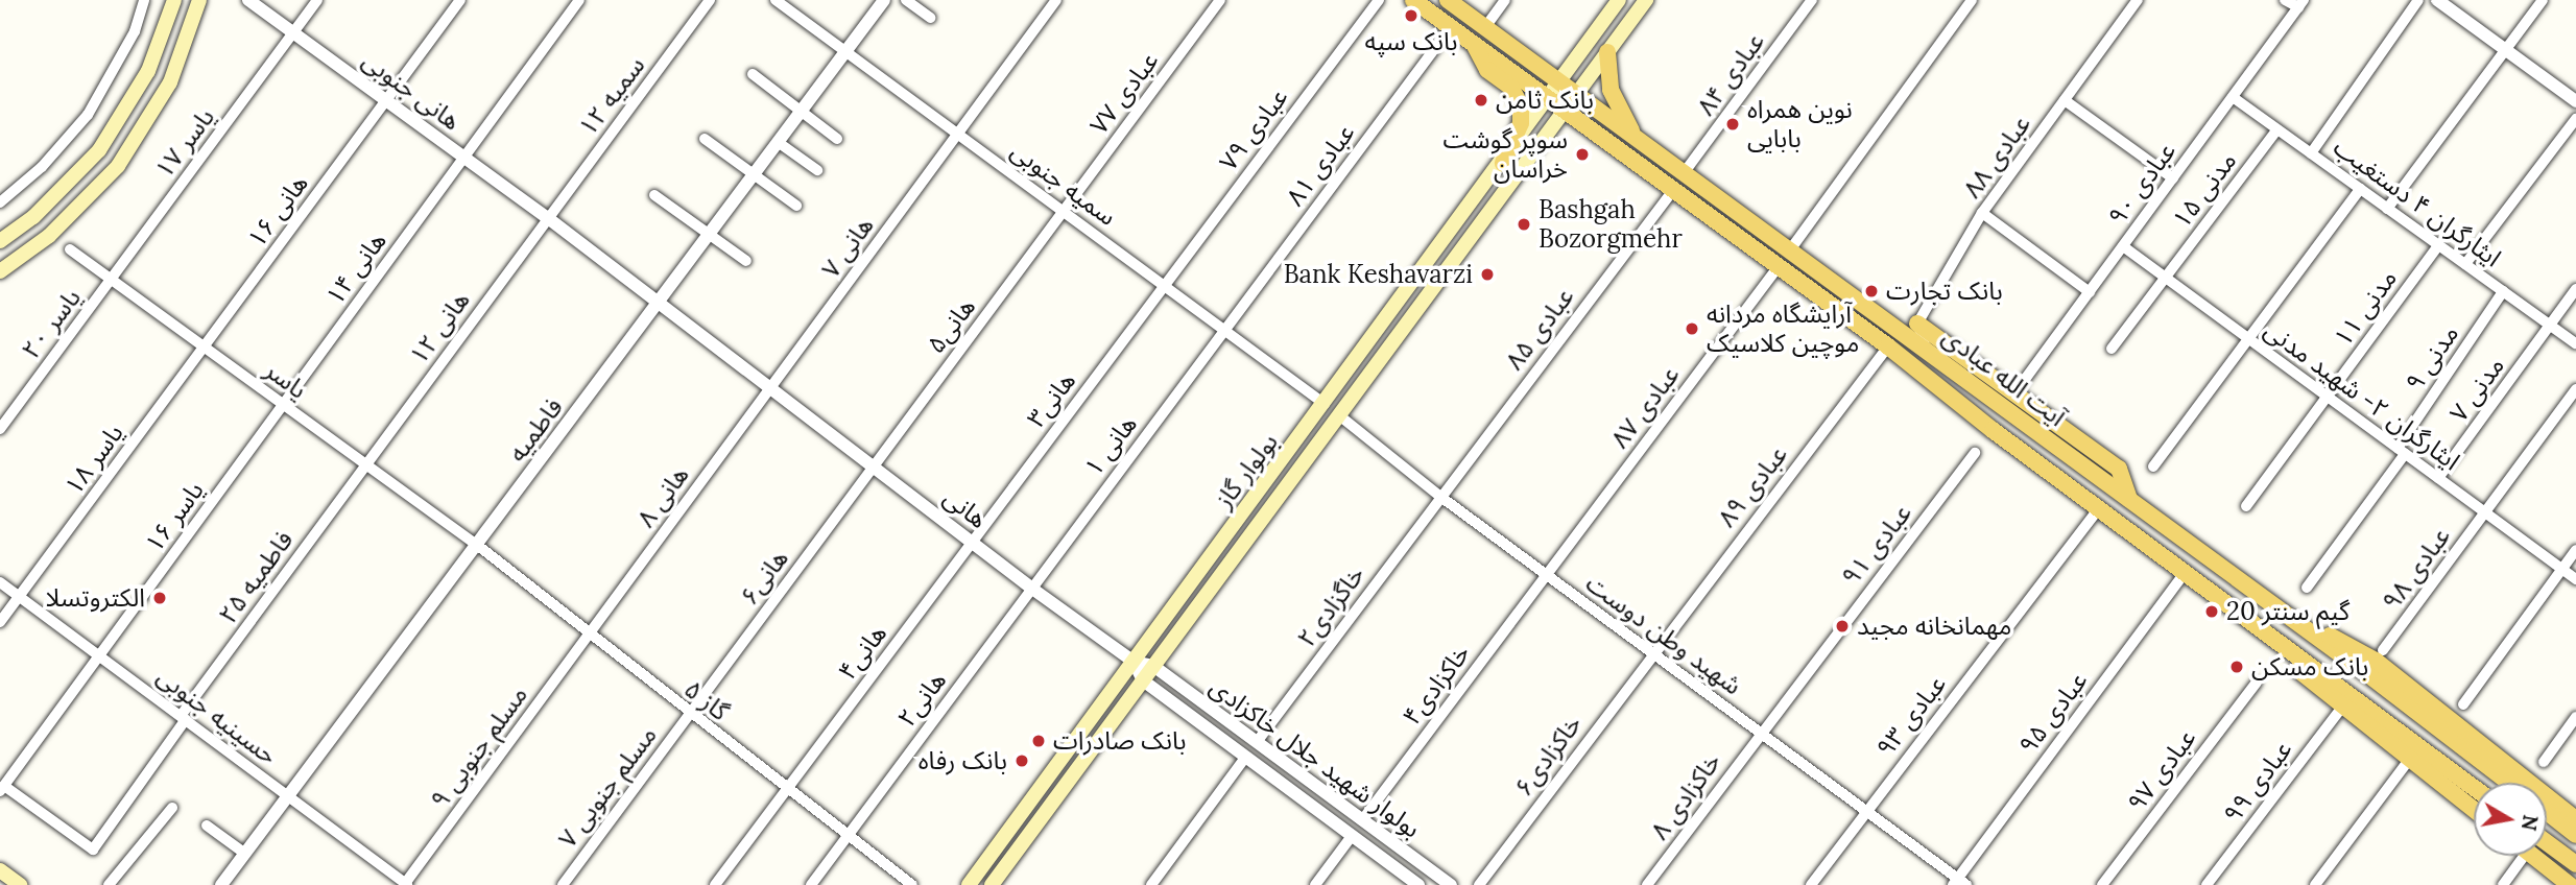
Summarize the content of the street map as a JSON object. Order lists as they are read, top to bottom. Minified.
{"streets":{"main road":["آیت الله عبادی","بولوار گاز"],"street":["عبادی ۸۴","هانی جنوبی","عبادی ۷۷","سمیه ۱۲","عبادی ۷۹","یاسر ۱۷","عبادی ۸۸","عبادی ۸۱","سمیه جنوبی","عبادی ۹۰","مدنی ۱۵","ایثارگران ۴ دستغیب","هانی ۱۶","هانی ۷","هانی ۱۴","مدنی ۱۱","یاسر ۲۰","هانی۵","هانی ۱۲","عبادی ۸۵","مدنی ۹","یاسر","مدنی ۷","ایثارگران ۲- شهید مدنی","هانی۳","عبادی ۸۷","فاطمیه","هانی ۱","یاسر ۱۸","عبادی ۸۹","هانی ۸","هانی","یاسر ۱۶","عبادی ۹۱","عبادی ۹۸","فاطمیه ۲۵","هانی۶","خاگزادی۲","شهید وطن دوست","هانی۴","خاکزادی۴","هانی۲","گاز ۵","عبادی ۹۵","حسینیه جنوبی","عبادی ۹۳","مسلم جنوبی ۹","خاکزادی۶","بولوار شهید جلال خاکزادی","عبادی ۹۷","عبادی ۹۹","مسلم جنوبی ۷","خاکزادی ۸"]},"crossings":[["عبادی ۸۴","آیت الله عبادی"],["هانی جنوبی","سمیه ۱۲"],["هانی جنوبی","یاسر ۱۷"],["هانی جنوبی","هانی ۱۶"],["هانی جنوبی","هانی ۱۴"],["هانی جنوبی","هانی ۱۲"],["هانی جنوبی","فاطمیه"],["هانی جنوبی","هانی"],["عبادی ۷۷","سمیه جنوبی"],["عبادی ۷۷","هانی۵"],["سمیه ۱۲","هانی ۱۲"],["عبادی ۷۹","سمیه جنوبی"],["عبادی ۷۹","هانی۳"],["یاسر ۱۷","یاسر ۲۰"],["یاسر ۱۷","یاسر"],["عبادی ۸۱","سمیه جنوبی"],["عبادی ۸۱","آیت الله عبادی"],["عبادی ۸۱","هانی ۱"],["سمیه جنوبی","هانی ۷"],["سمیه جنوبی","هانی۵"],["سمیه جنوبی","هانی۳"],["سمیه جنوبی","فاطمیه"],["سمیه جنوبی","هانی ۱"],["سمیه جنوبی","بولوار گاز"],["عبادی ۹۰","ایثارگران ۴ دستغیب"],["عبادی ۹۰","آیت الله عبادی"],["عبادی ۹۰","ایثارگران ۲- شهید مدنی"],["مدنی ۱۵","ایثارگران ۴ دستغیب"],["مدنی ۱۵","ایثارگران ۲- شهید مدنی"],["ایثارگران ۴ دستغیب","مدنی ۱۱"],["ایثارگران ۴ دستغیب","مدنی ۹"],["ایثارگران ۴ دستغیب","مدنی ۷"],["هانی ۱۶","یاسر"],["هانی ۱۶","یاسر ۱۸"],["هانی ۷","هانی ۸"],["هانی ۷","هانی"],["هانی ۱۴","یاسر"],["هانی ۱۴","یاسر ۱۶"],["مدنی ۱۱","ایثارگران ۲- شهید مدنی"],["یاسر ۲۰","یاسر"],["هانی۵","هانی"],["هانی۵","هانی۶"],["هانی ۱۲","یاسر"],["هانی ۱۲","فاطمیه ۲۵"],["عبادی ۸۵","آیت الله عبادی"],["عبادی ۸۵","خاگزادی۲"],["عبادی ۸۵","شهید وطن دوست"],["مدنی ۹","ایثارگران ۲- شهید مدنی"],["آیت الله عبادی","عبادی ۸۷"],["آیت الله عبادی","بولوار گاز"],["آیت الله عبادی","عبادی ۸۹"],["آیت الله عبادی","عبادی ۹۵"],["آیت الله عبادی","عبادی ۹۳"],["یاسر","فاطمیه"],["یاسر","یاسر ۱۸"],["یاسر","یاسر ۱۶"],["یاسر","فاطمیه ۲۵"],["یاسر","گاز ۵"],["مدنی ۷","ایثارگران ۲- شهید مدنی"],["ایثارگران ۲- شهید مدنی","عبادی ۹۸"],["هانی۳","هانی"],["هانی۳","هانی۴"],["عبادی ۸۷","شهید وطن دوست"],["عبادی ۸۷","خاکزادی۴"],["فاطمیه","هانی"],["فاطمیه","گاز ۵"],["فاطمیه","حسینیه جنوبی"],["هانی ۱","هانی"],["هانی ۱","هانی۲"],["یاسر ۱۸","حسینیه جنوبی"],["بولوار گاز","هانی"],["بولوار گاز","شهید وطن دوست"],["بولوار گاز","بولوار شهید جلال خاکزادی"],["عبادی ۸۹","شهید وطن دوست"],["عبادی ۸۹","خاکزادی۶"],["هانی ۸","هانی"],["هانی ۸","گاز ۵"],["هانی ۸","مسلم جنوبی ۹"],["هانی","هانی۶"],["هانی","هانی۴"],["هانی","هانی۲"],["یاسر ۱۶","فاطمیه ۲۵"],["یاسر ۱۶","حسینیه جنوبی"],["عبادی ۹۱","شهید وطن دوست"],["عبادی ۹۱","خاکزادی ۸"],["فاطمیه ۲۵","حسینیه جنوبی"],["هانی۶","گاز ۵"],["هانی۶","مسلم جنوبی ۷"],["خاگزادی۲","شهید وطن دوست"],["خاگزادی۲","بولوار شهید جلال خاکزادی"],["شهید وطن دوست","خاکزادی۴"],["شهید وطن دوست","عبادی ۹۵"],["شهید وطن دوست","عبادی ۹۳"],["شهید وطن دوست","خاکزادی۶"],["شهید وطن دوست","خاکزادی ۸"],["هانی۴","گاز ۵"],["خاکزادی۴","بولوار شهید جلال خاکزادی"],["هانی۲","گاز ۵"],["گاز ۵","مسلم جنوبی ۹"],["گاز ۵","مسلم جنوبی ۷"],["حسینیه جنوبی","مسلم جنوبی ۹"]],"places":["بانک سپه","بانک ثامن","نوین همراه بابایی","سوپر گوشت خراسان","Bashgah Bozorgmehr","Bank Keshavarzi","بانک تجارت","آرایشگاه مردانه موچین کلاسیک","الکتروتسلا","گیم سنتر 20","مهمانخانه مجید","بانک مسکن","بانک صادرات","بانک رفاه"],"north":"right"}
